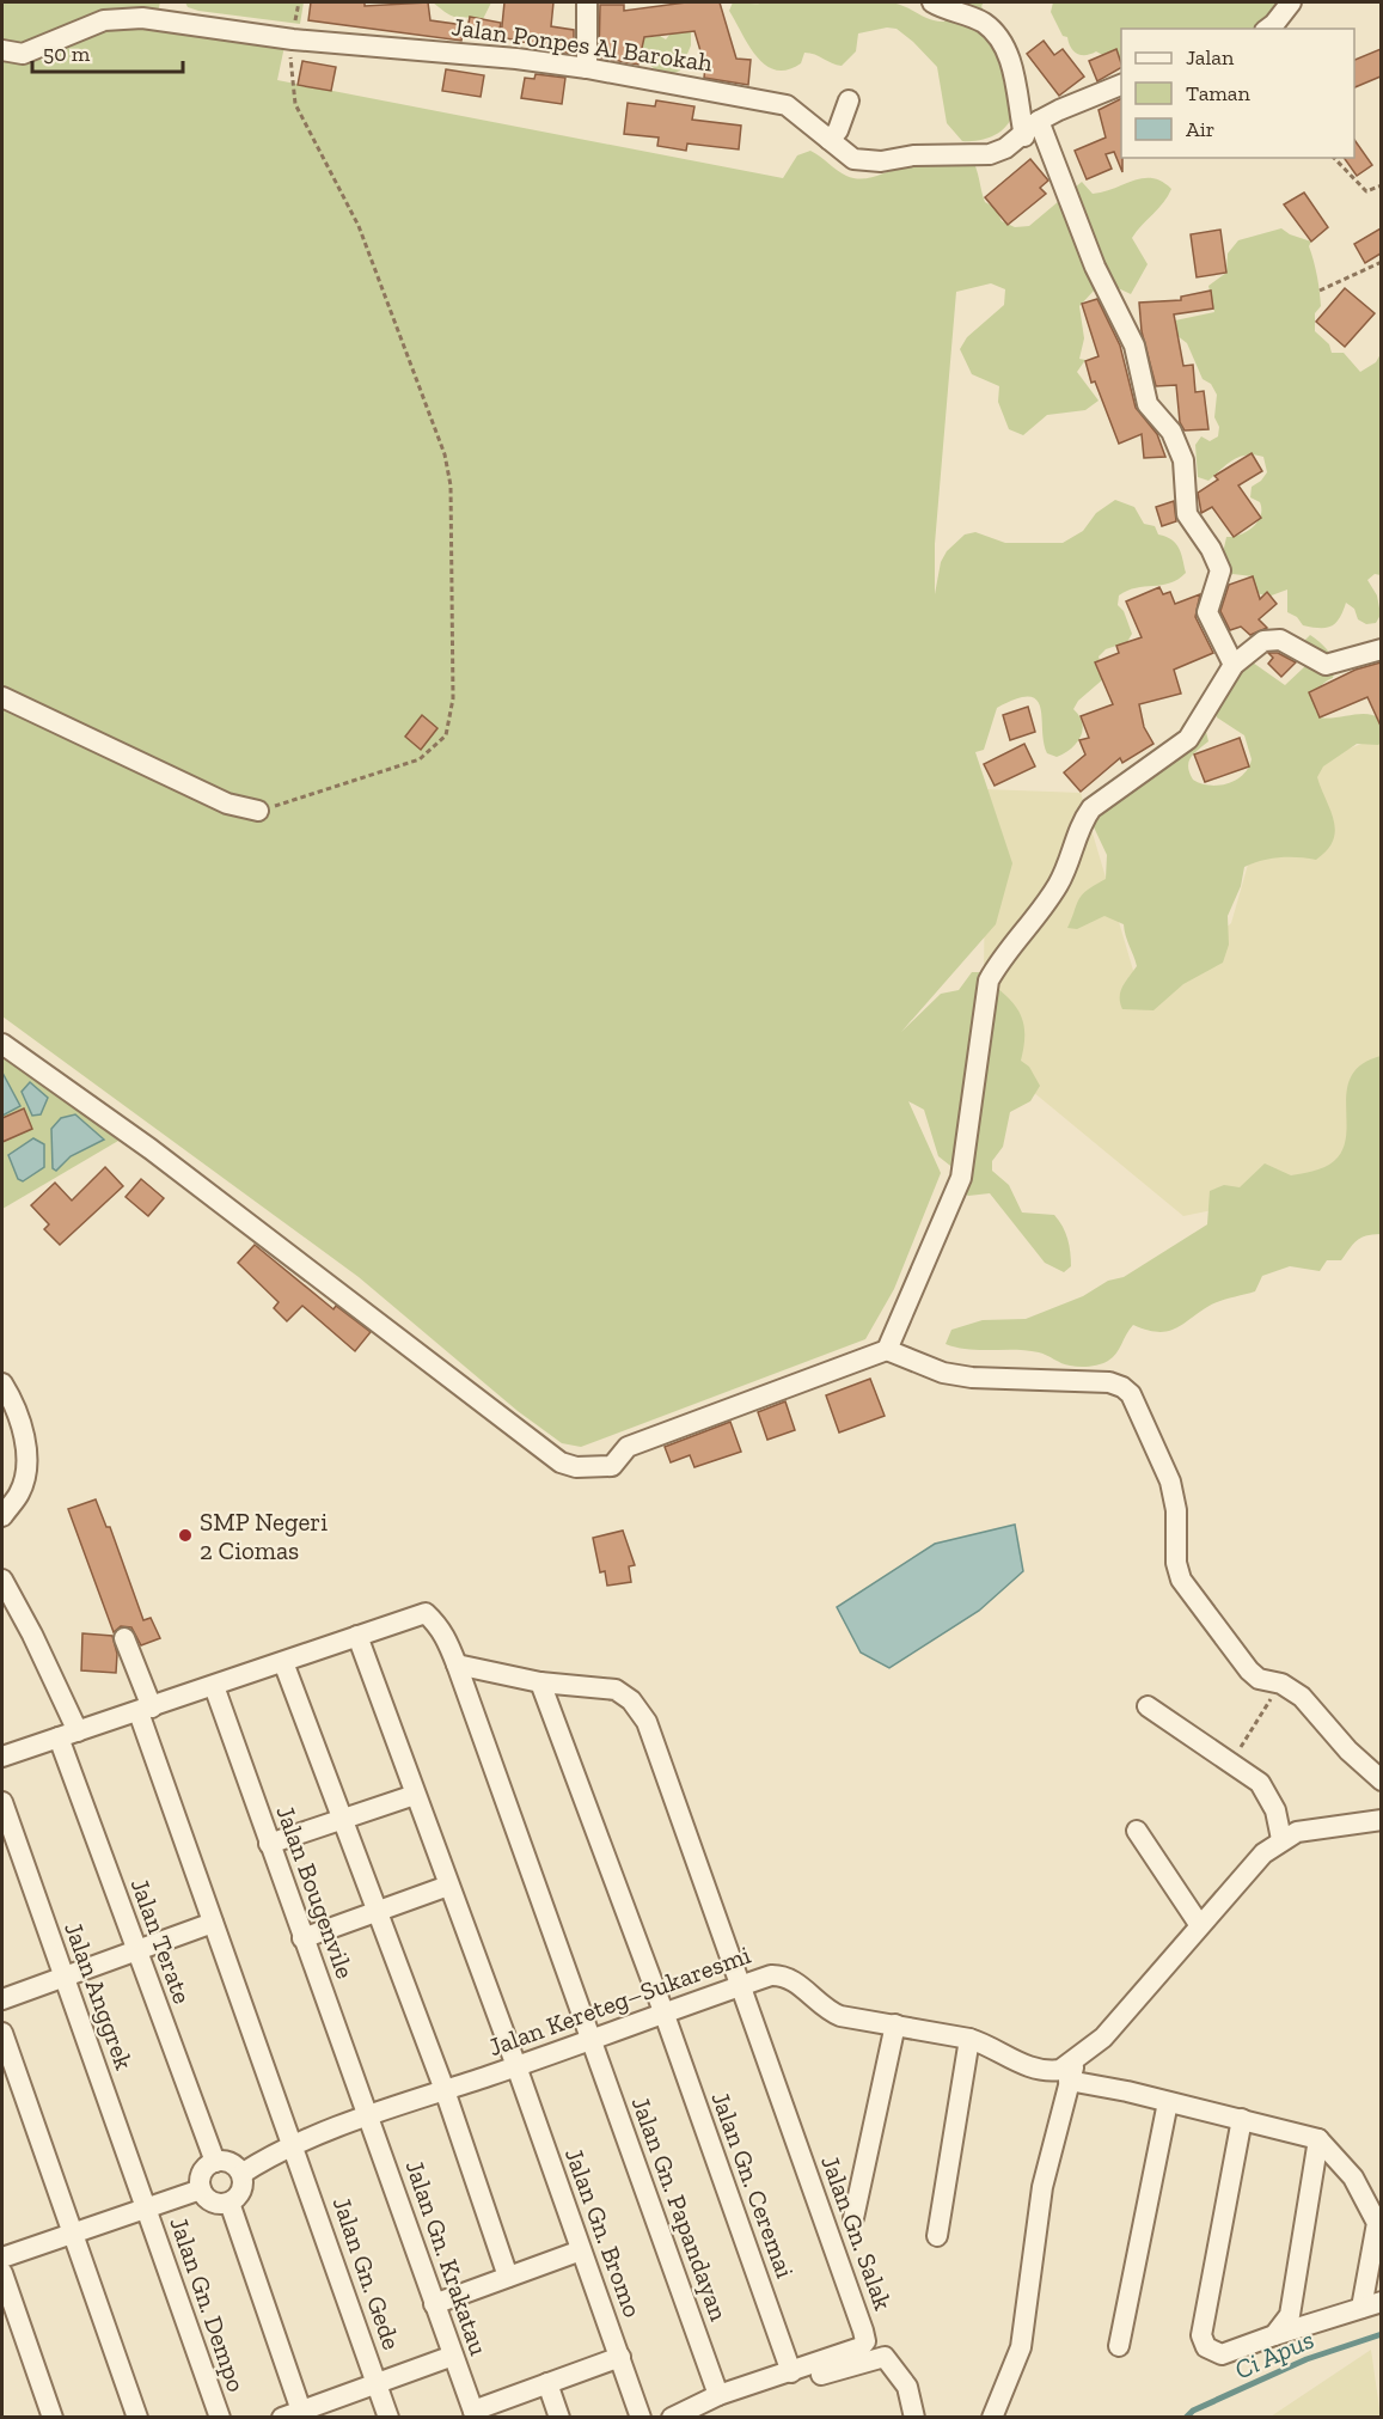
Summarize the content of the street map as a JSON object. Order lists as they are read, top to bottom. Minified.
{"streets":{"street":["Jalan Ponpes Al Barokah","Jalan Bougenvile","Jalan Terate","Jalan Anggrek","Jalan Kereteg–Sukaresmi","Jalan Gn. Ceremai","Jalan Gn. Papandayan","Jalan Gn. Bromo","Jalan Gn. Salak","Jalan Gn. Krakatau","Jalan Gn. Gede","Jalan Gn. Dempo"]},"crossings":[["Jalan Bougenvile","Jalan Kereteg–Sukaresmi"],["Jalan Bougenvile","Jalan Gn. Krakatau"],["Jalan Terate","Jalan Kereteg–Sukaresmi"],["Jalan Anggrek","Jalan Gn. Dempo"],["Jalan Kereteg–Sukaresmi","Jalan Gn. Ceremai"],["Jalan Kereteg–Sukaresmi","Jalan Gn. Papandayan"],["Jalan Kereteg–Sukaresmi","Jalan Gn. Bromo"],["Jalan Kereteg–Sukaresmi","Jalan Gn. Salak"],["Jalan Kereteg–Sukaresmi","Jalan Gn. Krakatau"],["Jalan Kereteg–Sukaresmi","Jalan Gn. Gede"],["Jalan Gn. Ceremai","Jalan Gn. Salak"],["Jalan Gn. Papandayan","Jalan Gn. Bromo"],["Jalan Gn. Papandayan","Jalan Gn. Salak"]],"water":["Ci Apus"],"places":["SMP Negeri 2 Ciomas"],"legend":["Jalan","Taman","Air"],"scale_bar":"50 m"}
